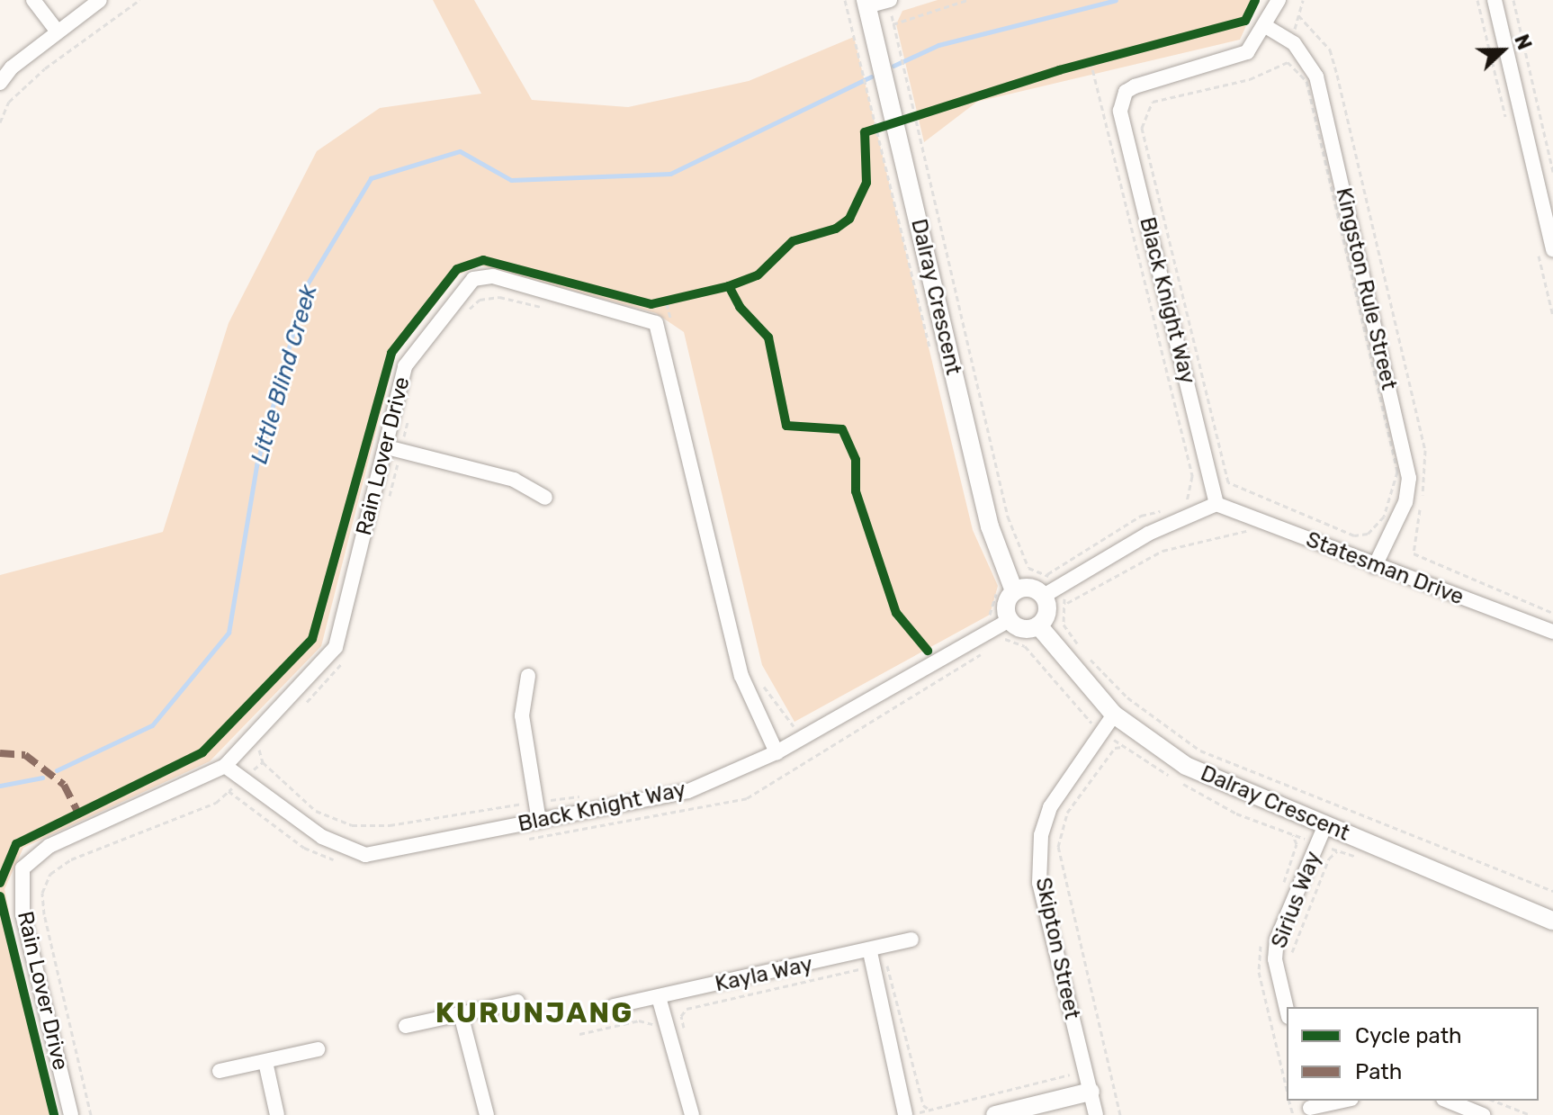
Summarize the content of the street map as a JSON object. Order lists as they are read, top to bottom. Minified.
{"streets":{"street":["Kingston Rule Street","Dalray Crescent","Black Knight Way","Rain Lover Drive","Statesman Drive","Sirius Way","Skipton Street","Kayla Way"]},"crossings":[["Kingston Rule Street","Black Knight Way"],["Kingston Rule Street","Statesman Drive"],["Dalray Crescent","Black Knight Way"],["Dalray Crescent","Sirius Way"],["Dalray Crescent","Skipton Street"],["Black Knight Way","Rain Lover Drive"],["Black Knight Way","Statesman Drive"]],"districts":["KURUNJANG"],"water":["Little Blind Creek"],"legend":["Cycle path","Path"],"north":"right"}
